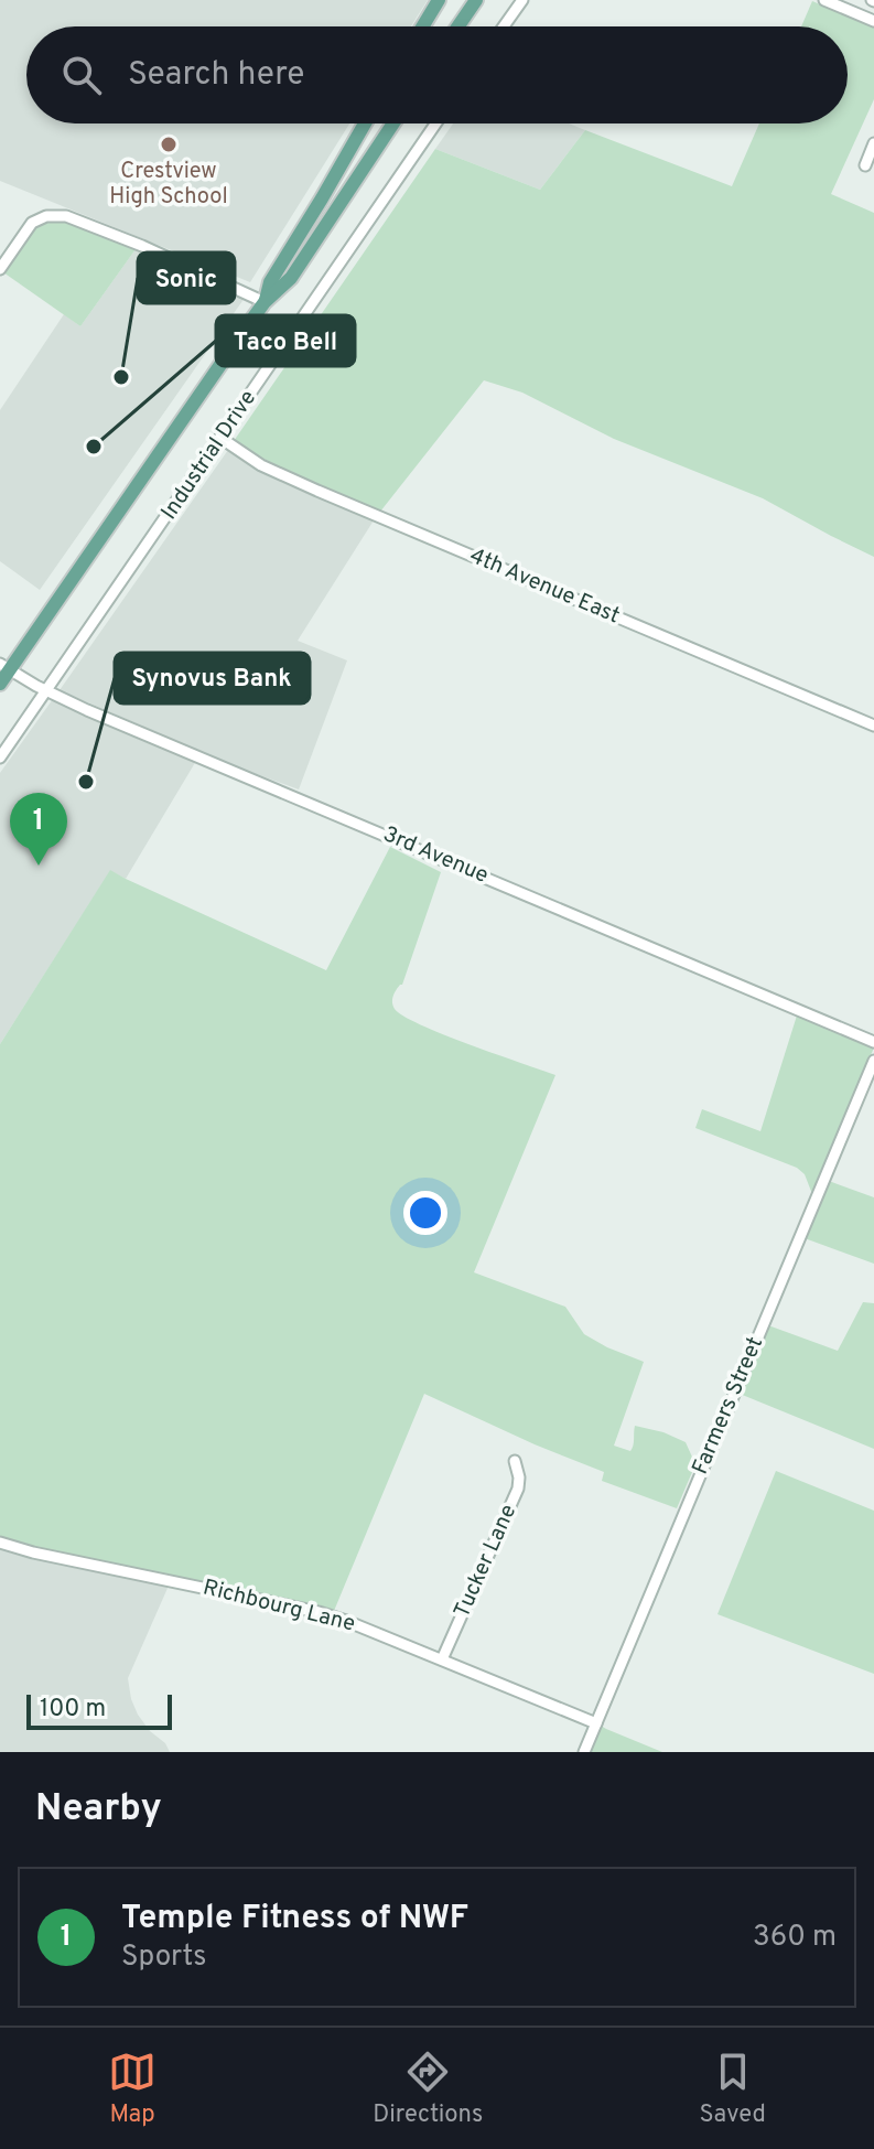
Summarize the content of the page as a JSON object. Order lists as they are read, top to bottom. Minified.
{"streets":{"street":["Industrial Drive","4th Avenue East","3rd Avenue","Farmers Street","Tucker Lane","Richbourg Lane"]},"crossings":[["Industrial Drive","4th Avenue East"],["Industrial Drive","3rd Avenue"],["Farmers Street","Richbourg Lane"],["Tucker Lane","Richbourg Lane"]],"places":["Crestview High School","Sonic","Taco Bell","Synovus Bank"],"scale_bar":"100 m","page":{"search":"Search here","pins":"1","scale":"100 m","heading":"Nearby","list":[{"mark":"1","name":"Temple Fitness of NWF","note":"Sports","value":"360 m"}],"nav":["Map","Directions","Saved"]}}
